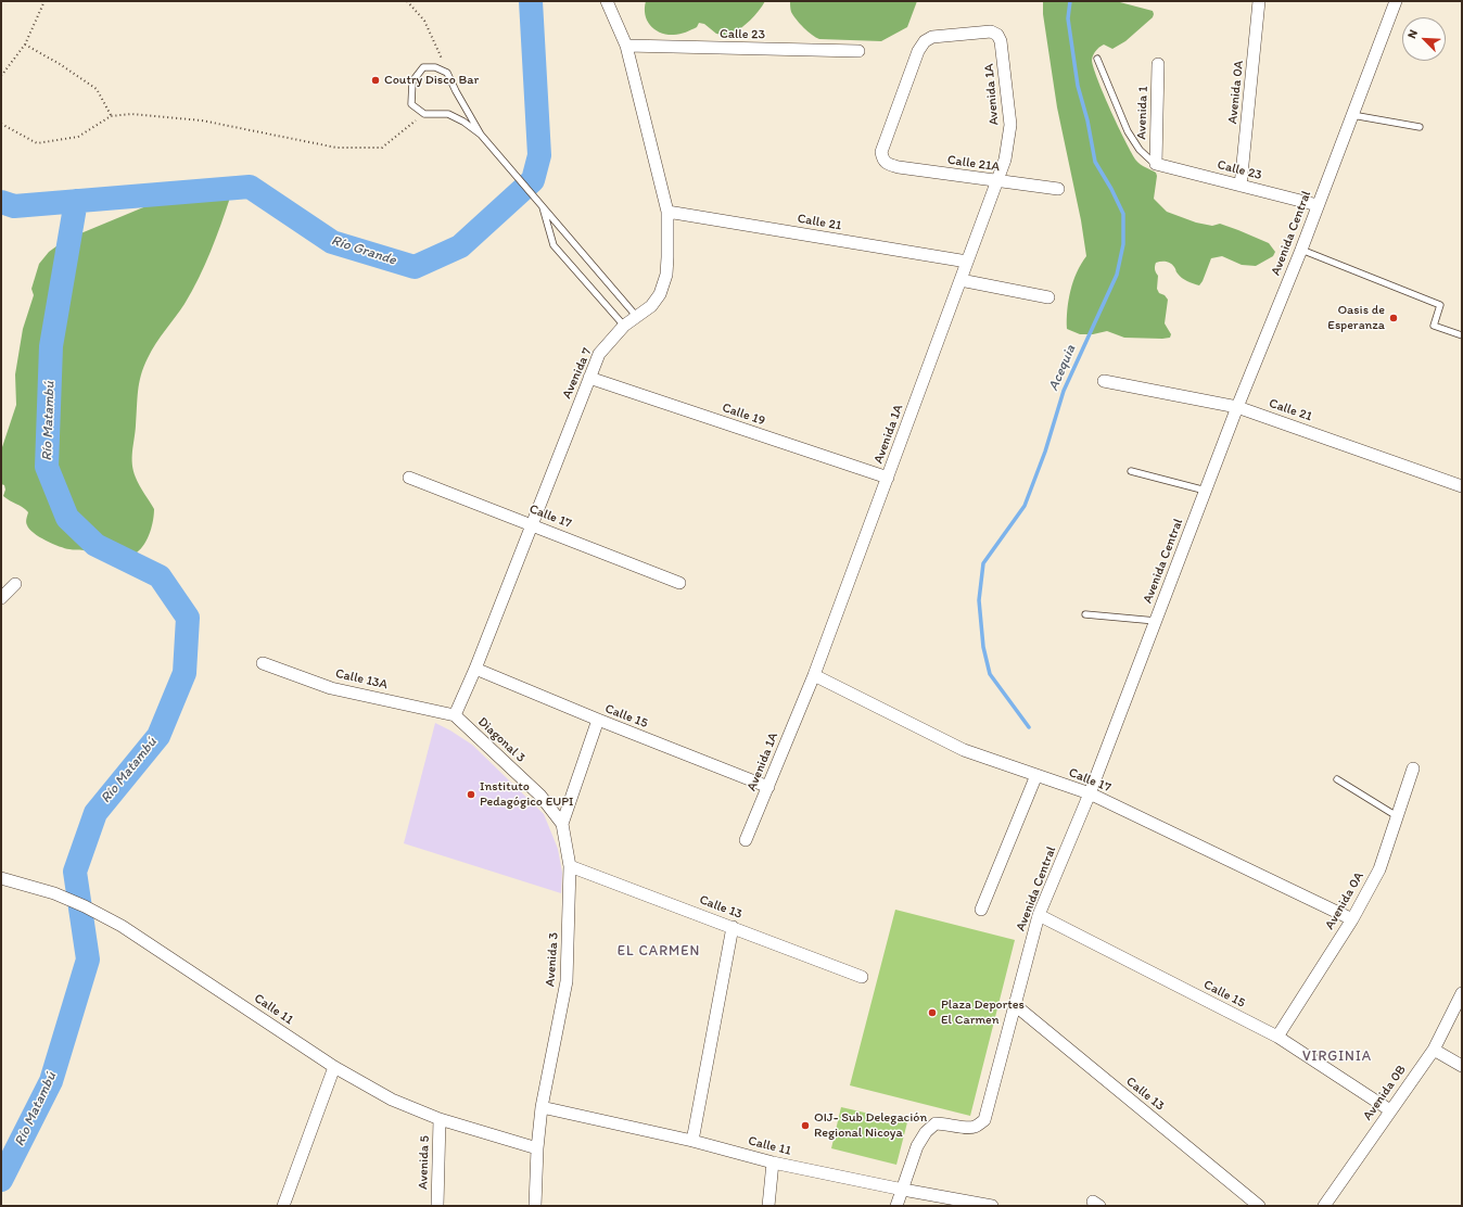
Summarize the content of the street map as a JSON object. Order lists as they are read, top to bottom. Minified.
{"streets":{"street":["Calle 23","Avenida 0A","Avenida 1A","Avenida 1","Calle 21A","Calle 21","Avenida Central","Avenida 7","Calle 19","Calle 17","Calle 13A","Calle 15","Diagonal 3","Calle 13","Avenida 3","Calle 11","Avenida 0B","Avenida 5"]},"crossings":[["Calle 23","Avenida 0A"],["Calle 23","Avenida 1"],["Calle 23","Avenida Central"],["Calle 23","Avenida 7"],["Avenida 0A","Calle 17"],["Avenida 0A","Calle 15"],["Avenida 1A","Calle 21A"],["Avenida 1A","Calle 21"],["Avenida 1A","Calle 19"],["Avenida 1A","Calle 17"],["Avenida 1A","Calle 15"],["Calle 21","Avenida Central"],["Calle 21","Avenida 7"],["Avenida Central","Calle 17"],["Avenida Central","Calle 15"],["Avenida Central","Calle 13"],["Avenida Central","Calle 11"],["Avenida 7","Calle 19"],["Avenida 7","Calle 17"],["Avenida 7","Calle 13A"],["Avenida 7","Calle 15"],["Avenida 7","Diagonal 3"],["Calle 13A","Diagonal 3"],["Calle 15","Avenida 3"],["Calle 15","Avenida 0B"],["Diagonal 3","Avenida 3"],["Calle 13","Avenida 3"],["Avenida 3","Calle 11"],["Calle 11","Avenida 5"]],"districts":["EL CARMEN","VIRGINIA"],"water":["Río Grande","Acequia","Río Matambú"],"places":["Coutry Disco Bar","Oasis de Esperanza","Instituto Pedagógico EUPI","Plaza Deportes El Carmen","OIJ- Sub Delegación Regional Nicoya"],"north":"top left"}
